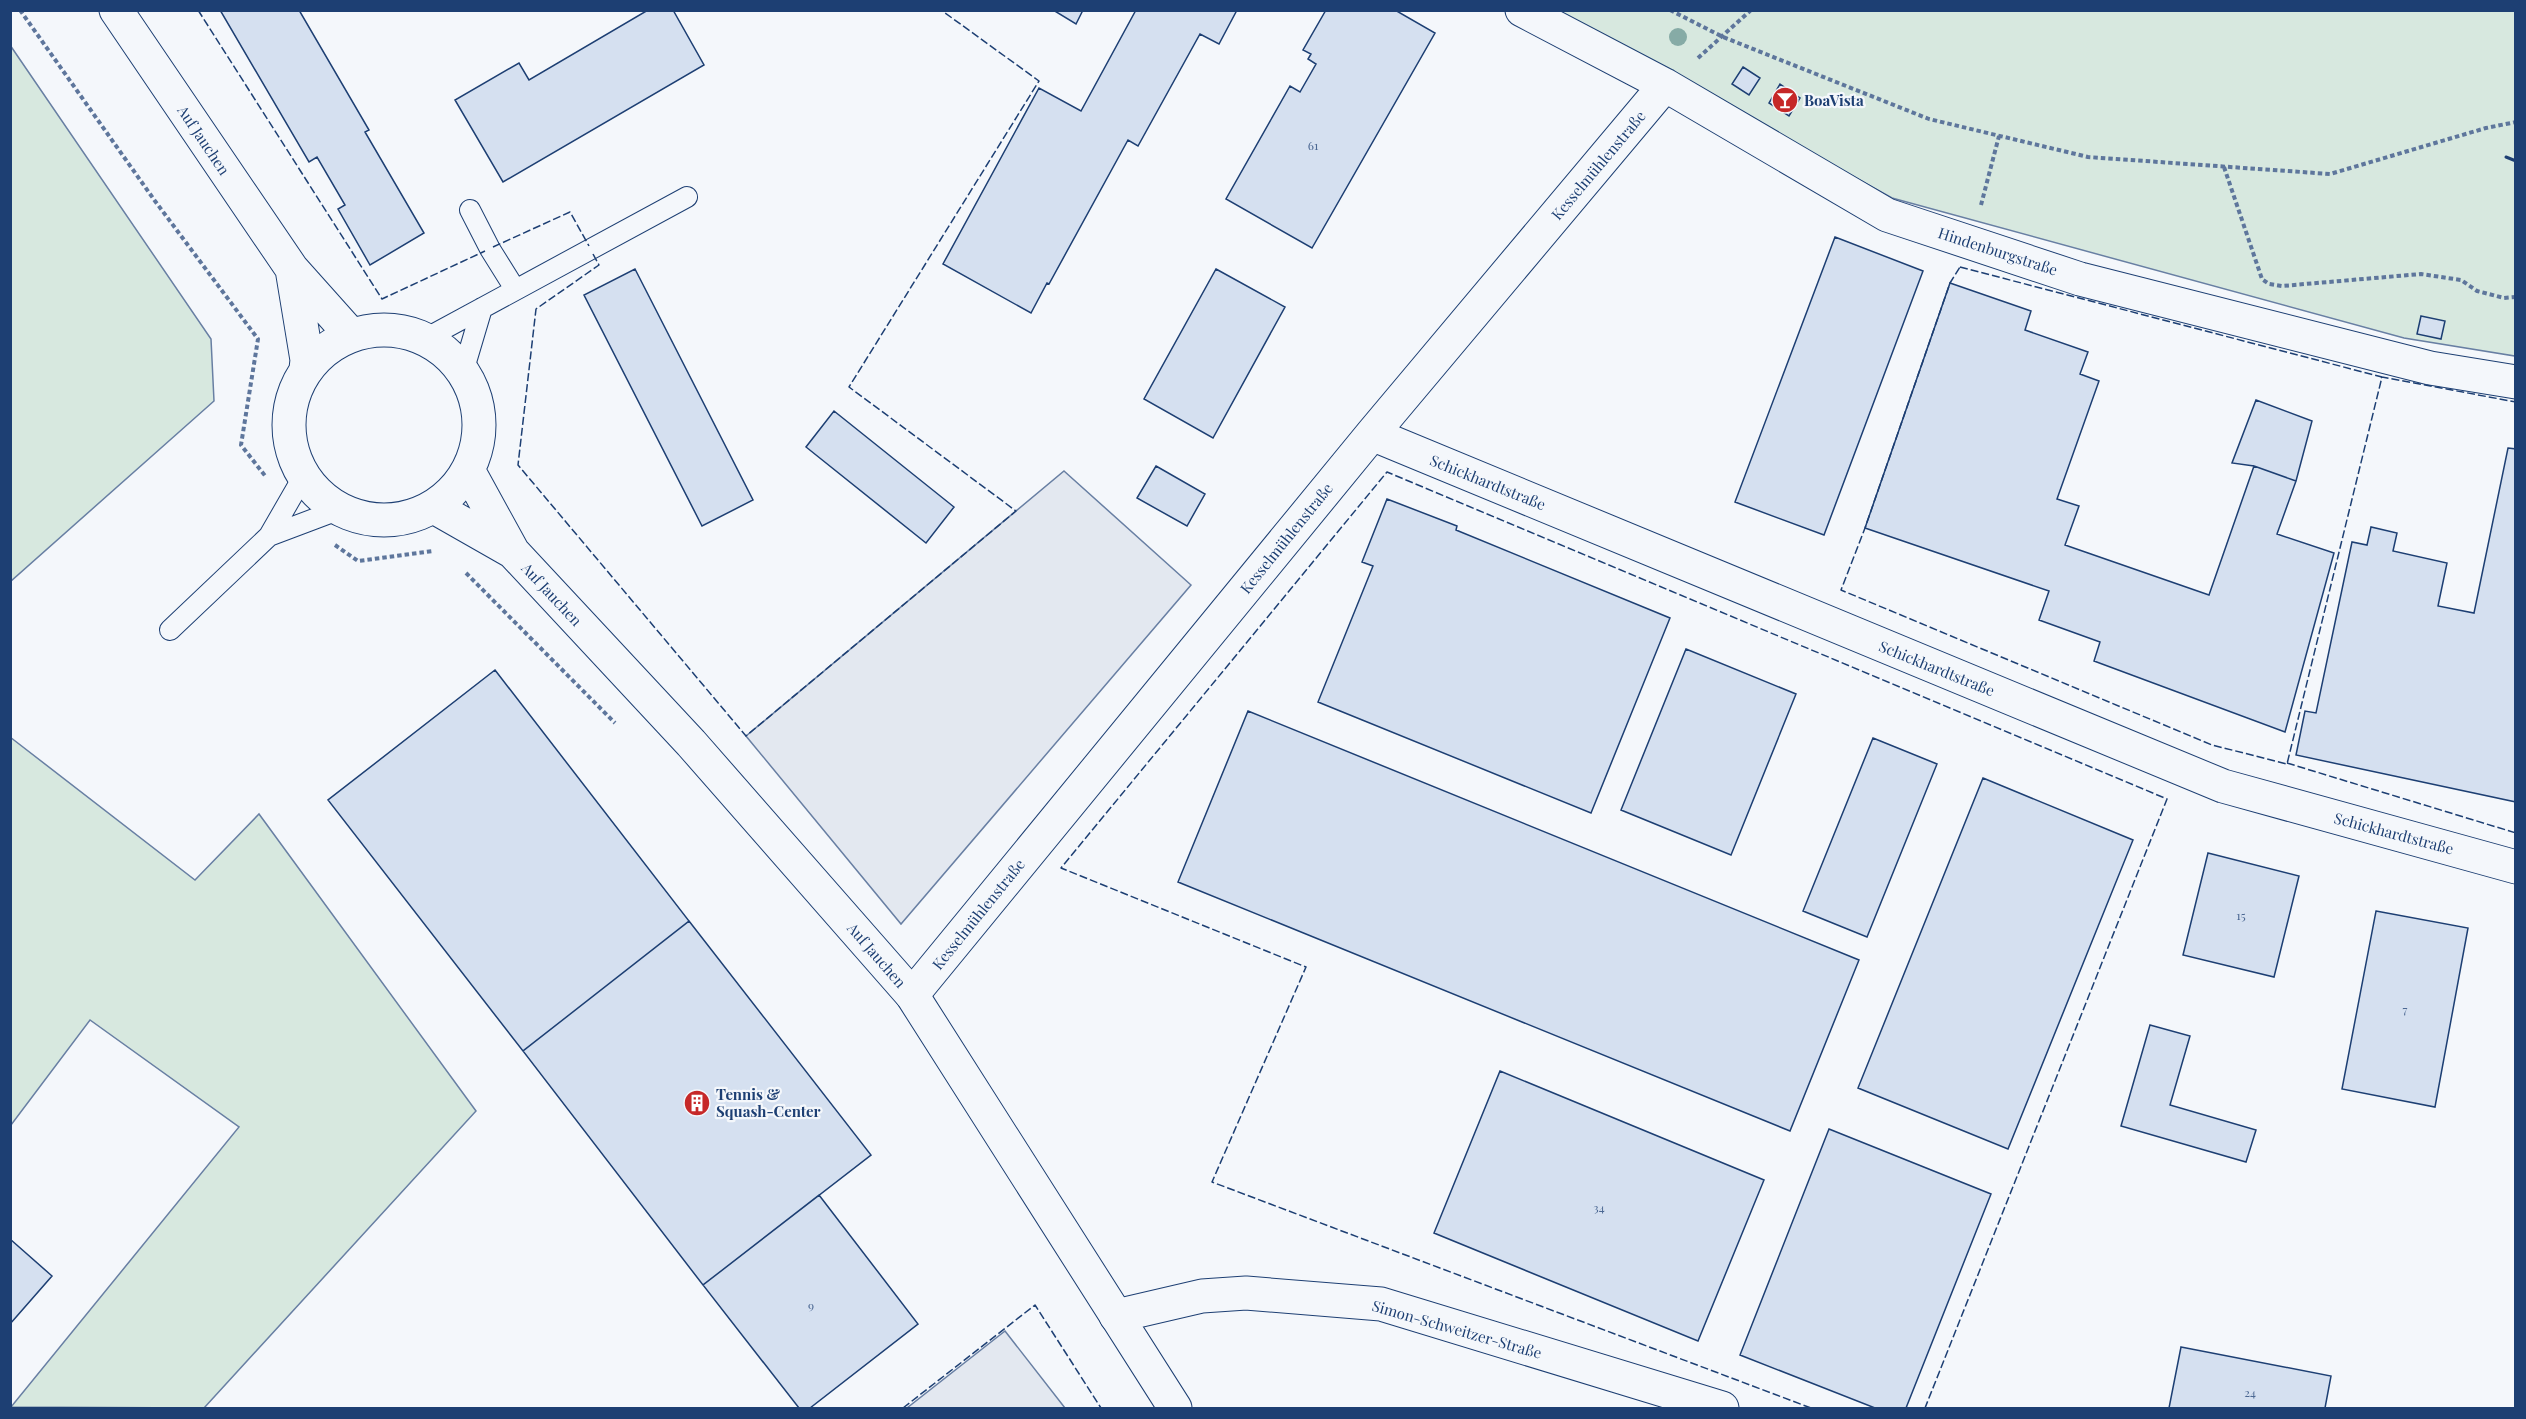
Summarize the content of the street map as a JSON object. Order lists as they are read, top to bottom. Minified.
{"streets":{"street":["Auf Jauchen","Kesselmühlenstraße","Hindenburgstraße","Schickhardtstraße","Simon-Schweitzer-Straße"]},"crossings":[["Auf Jauchen","Kesselmühlenstraße"],["Auf Jauchen","Simon-Schweitzer-Straße"],["Kesselmühlenstraße","Hindenburgstraße"],["Kesselmühlenstraße","Schickhardtstraße"]],"places":{"bar":["BoaVista"],"building":["Tennis & Squash-Center"]},"house_numbers":["61","15","7","34","9","24"]}
